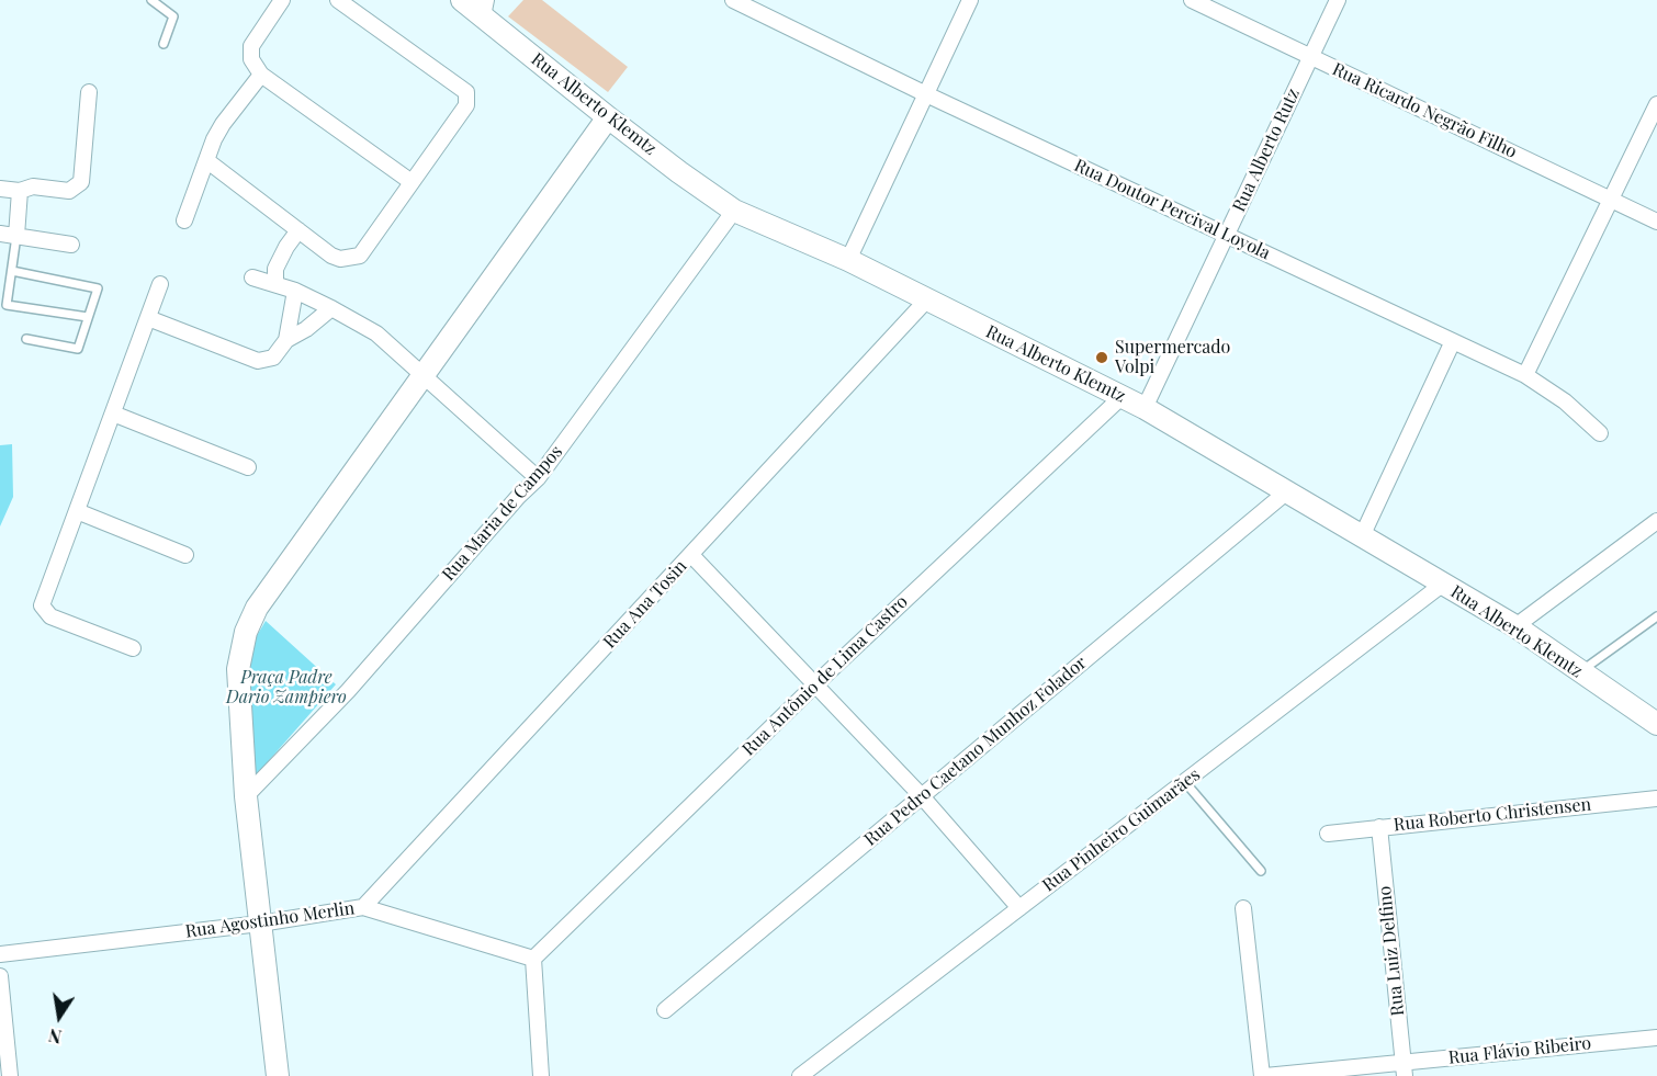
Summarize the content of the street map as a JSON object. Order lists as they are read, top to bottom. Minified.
{"streets":{"street":["Rua Alberto Klemtz","Rua Ricardo Negrão Filho","Rua Alberto Rutz","Rua Doutor Percival Loyola","Rua Maria de Campos","Rua Ana Tosin","Rua Antônio de Lima Castro","Rua Pedro Caetano Munhoz Folador","Rua Roberto Christensen","Rua Pinheiro Guimarães","Rua Agostinho Merlin","Rua Luiz Delfino","Rua Flávio Ribeiro"]},"crossings":[["Rua Alberto Klemtz","Rua Alberto Rutz"],["Rua Alberto Klemtz","Rua Maria de Campos"],["Rua Alberto Klemtz","Rua Ana Tosin"],["Rua Alberto Klemtz","Rua Antônio de Lima Castro"],["Rua Alberto Klemtz","Rua Pedro Caetano Munhoz Folador"],["Rua Alberto Klemtz","Rua Pinheiro Guimarães"],["Rua Ricardo Negrão Filho","Rua Alberto Rutz"],["Rua Alberto Rutz","Rua Doutor Percival Loyola"],["Rua Ana Tosin","Rua Agostinho Merlin"],["Rua Antônio de Lima Castro","Rua Agostinho Merlin"],["Rua Roberto Christensen","Rua Luiz Delfino"],["Rua Luiz Delfino","Rua Flávio Ribeiro"]],"parks":["Praça Padre Dario Zampiero"],"places":["Supermercado Volpi"],"north":"bottom"}
